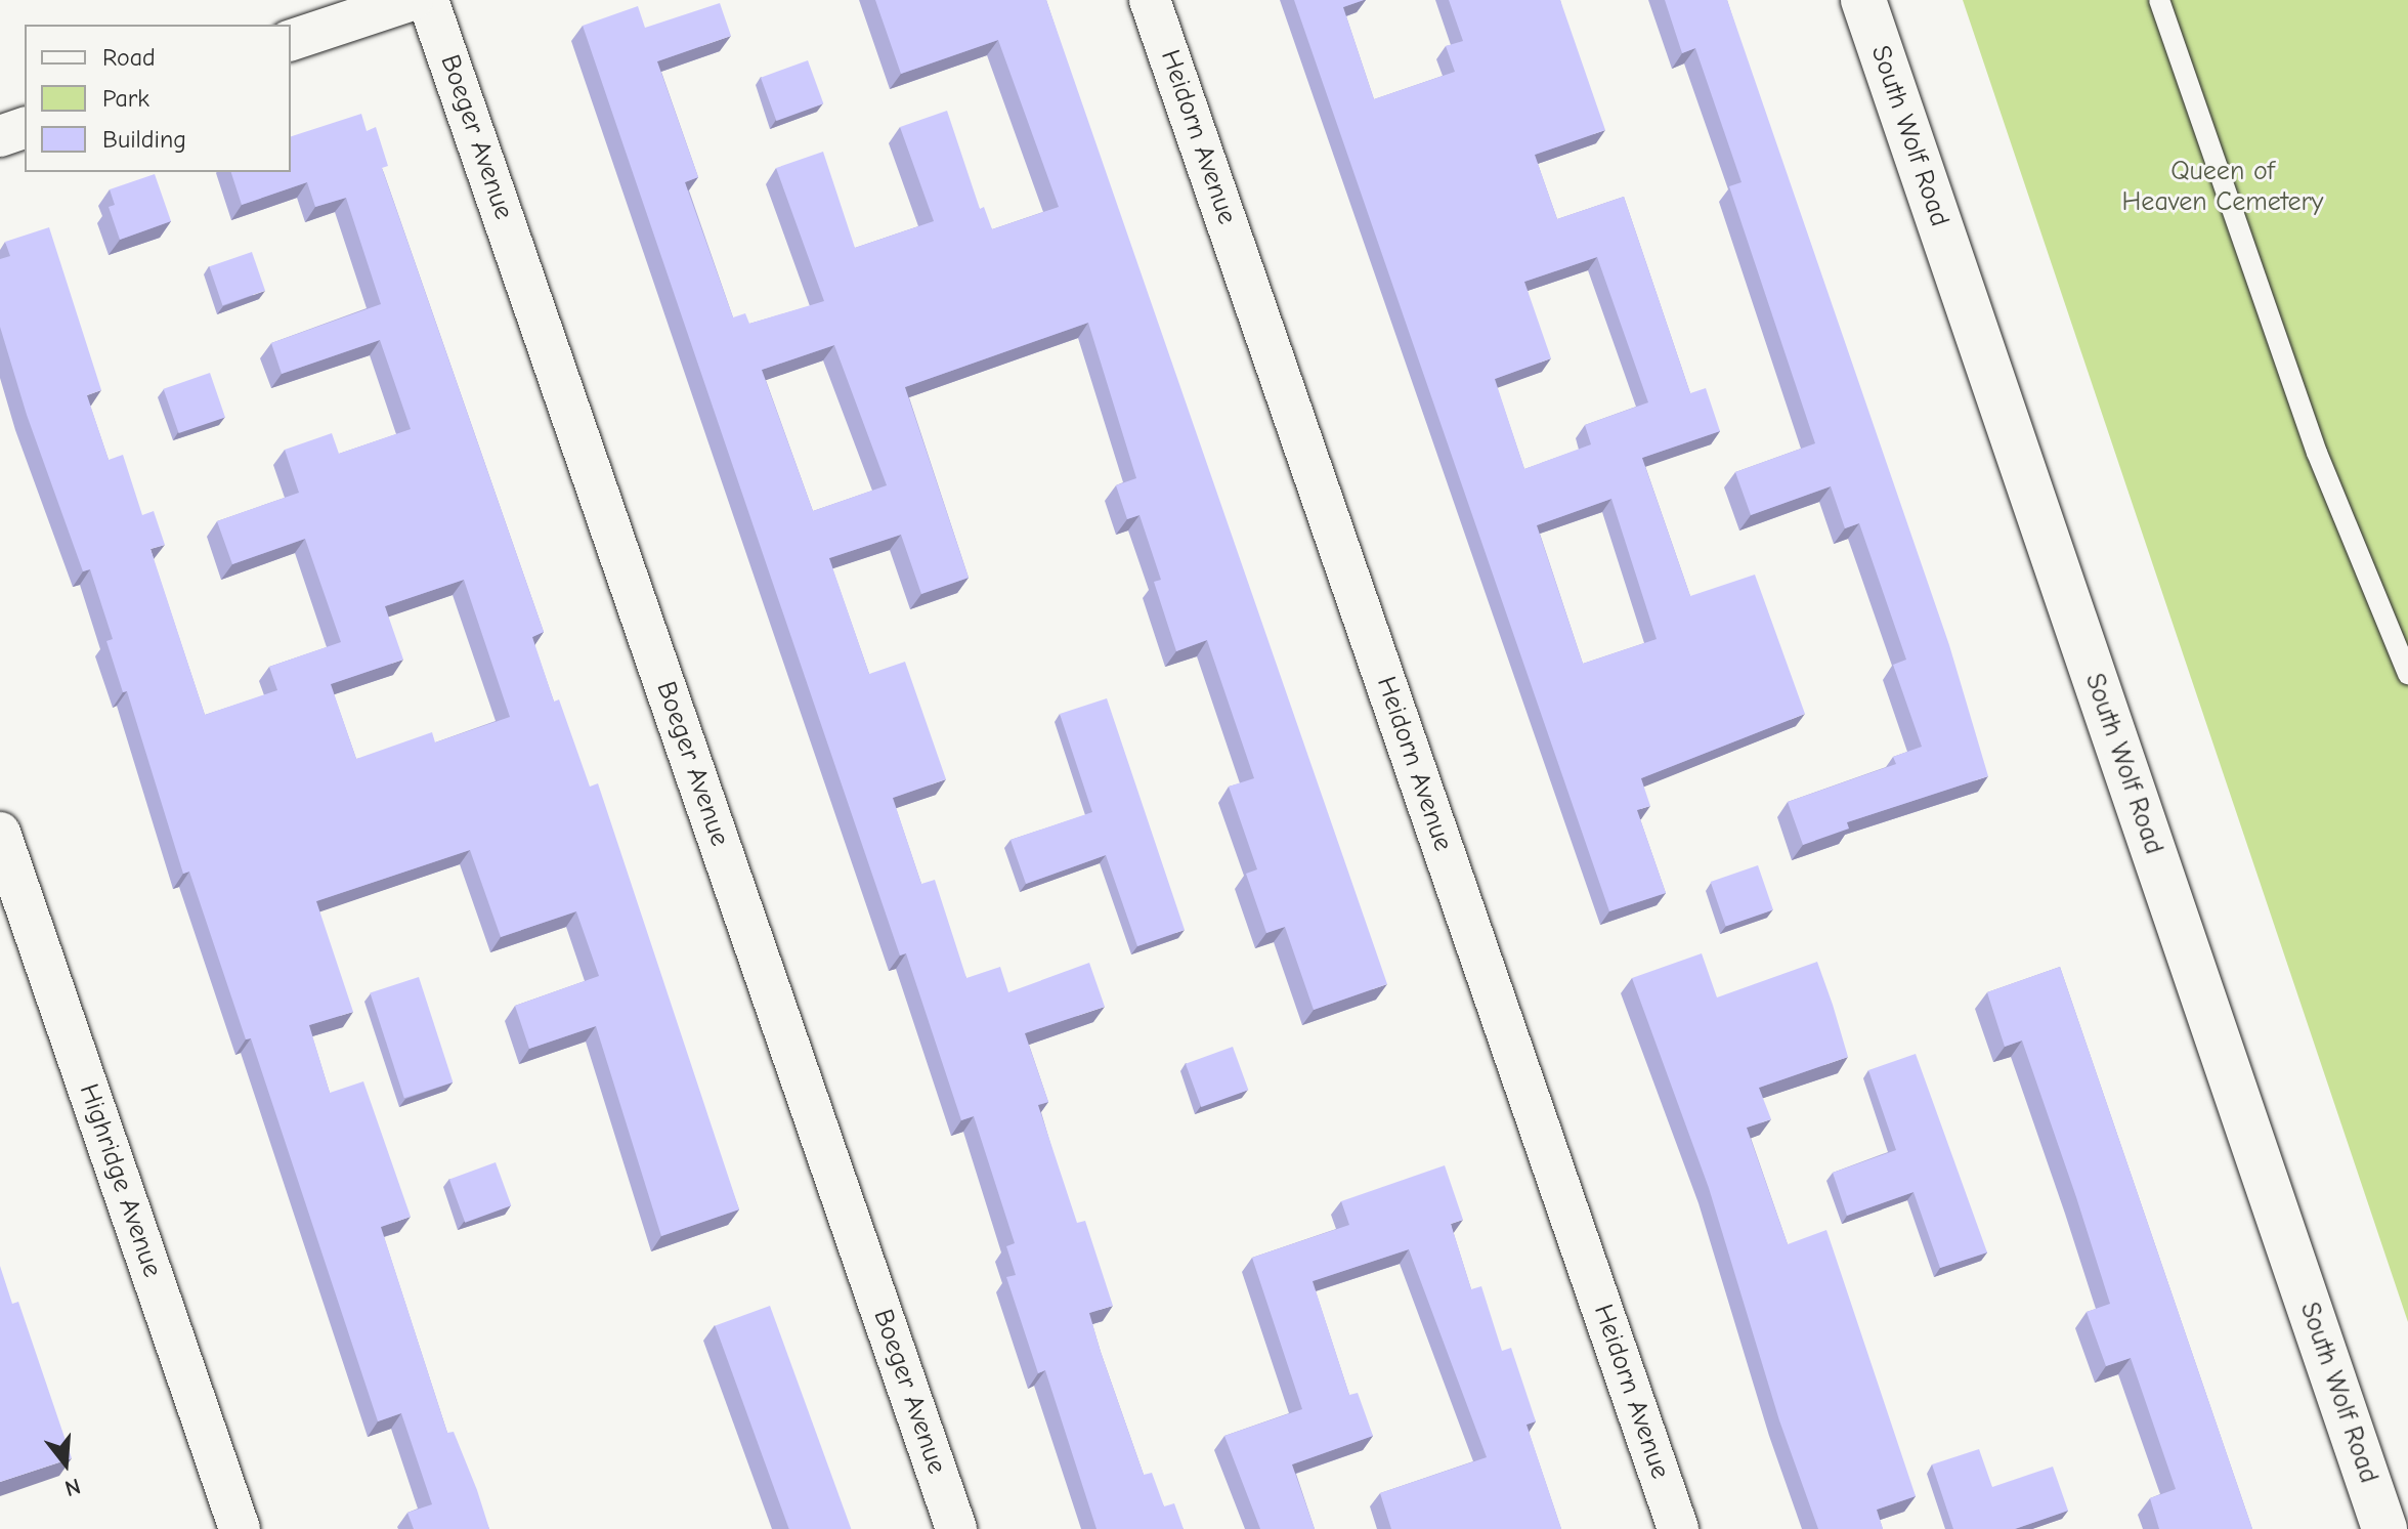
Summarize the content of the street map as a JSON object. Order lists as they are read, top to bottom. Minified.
{"streets":{"main road":["South Wolf Road"],"street":["Boeger Avenue","Heidorn Avenue","Highridge Avenue"]},"parks":["Queen of Heaven Cemetery"],"legend":["Road","Park","Building"],"north":"bottom"}
